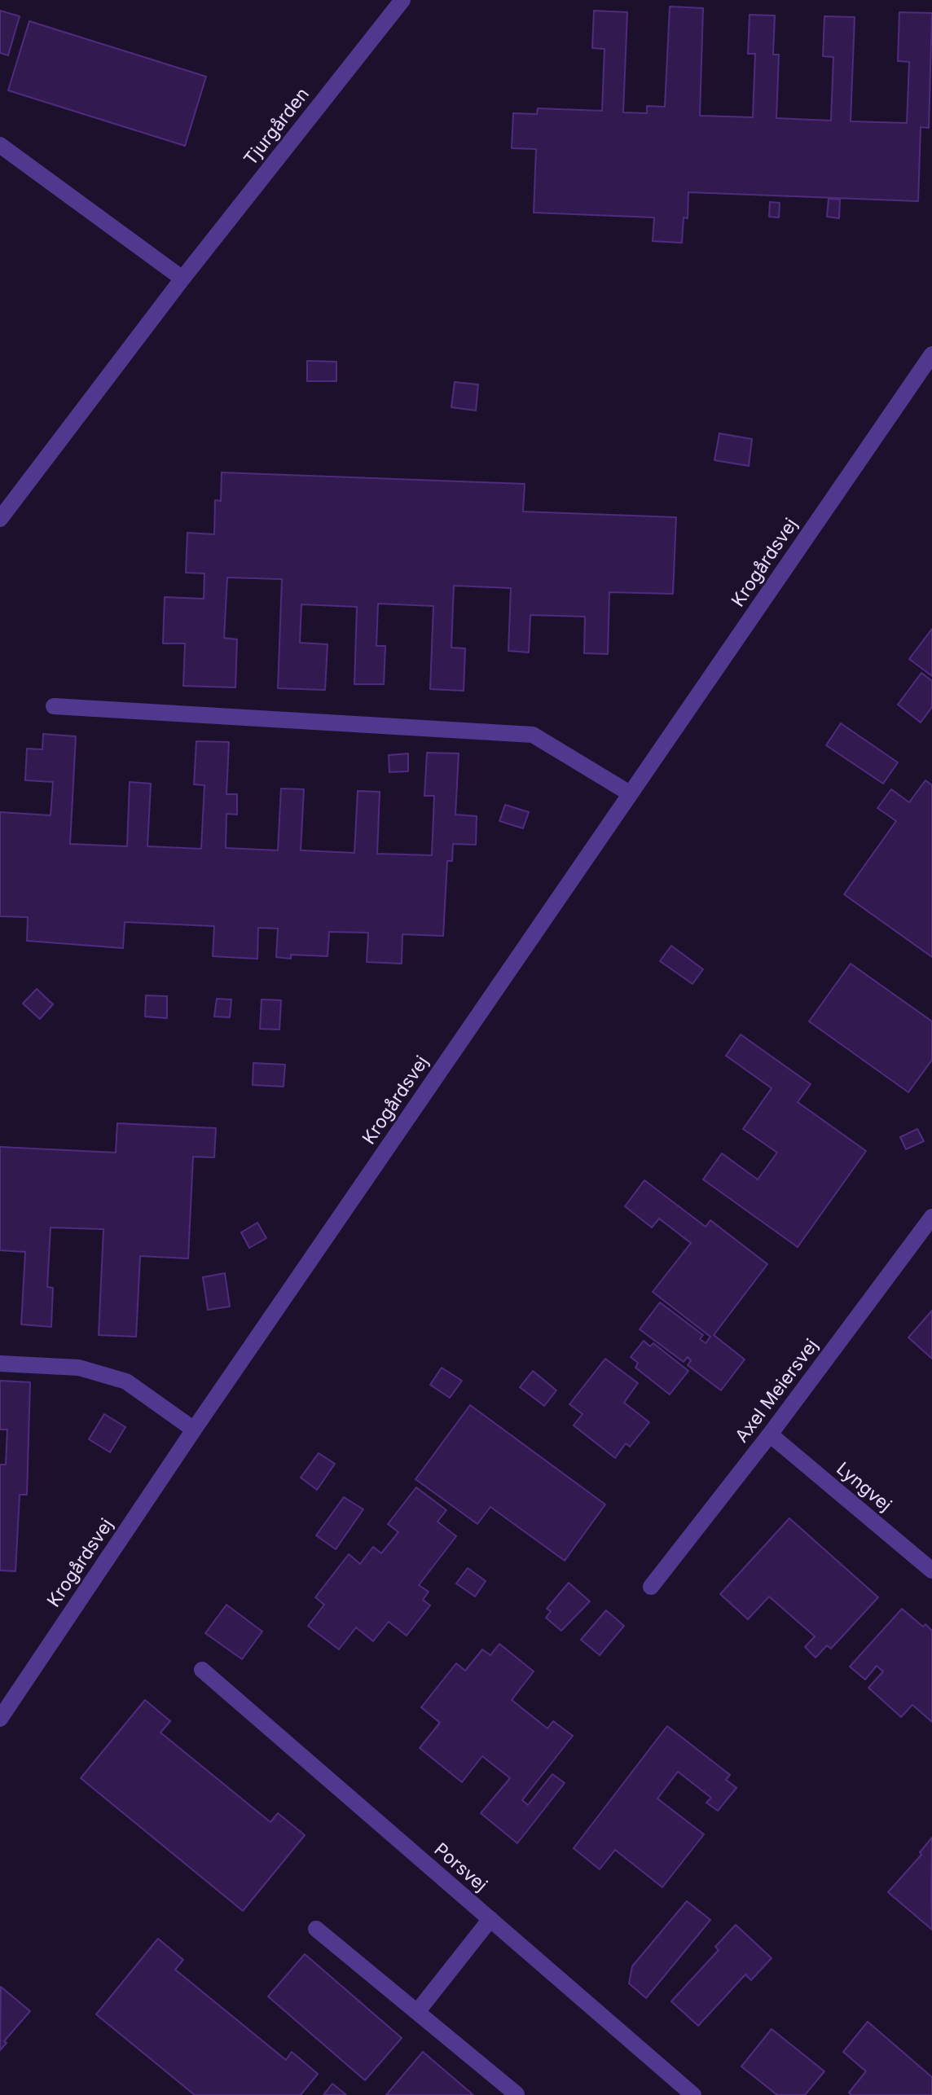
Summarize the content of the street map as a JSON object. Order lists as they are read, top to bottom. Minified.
{"streets":{"street":["Tjurgården","Krogårdsvej","Axel Meiersvej","Lyngvej","Porsvej"]},"crossings":[["Axel Meiersvej","Lyngvej"]]}
